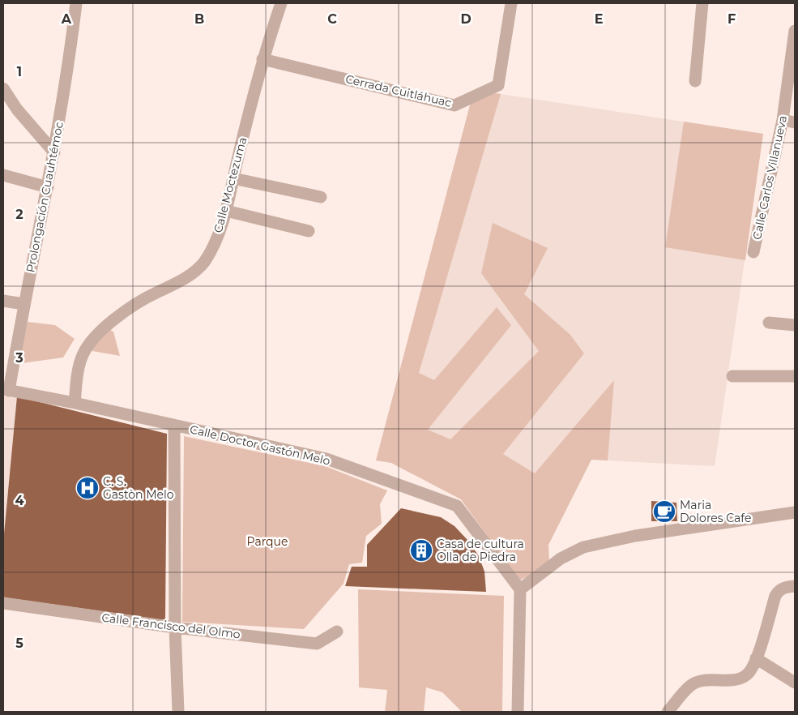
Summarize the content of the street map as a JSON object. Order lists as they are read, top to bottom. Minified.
{"streets":{"street":["Cerrada Cuitláhuac","Calle Carlos Villanueva","Calle Moctezuma","Prolongación Cuauhtémoc","Calle Doctor Gastón Melo","Calle Francisco del Olmo"]},"crossings":[["Cerrada Cuitláhuac","Calle Moctezuma"],["Calle Moctezuma","Calle Doctor Gastón Melo"],["Prolongación Cuauhtémoc","Calle Doctor Gastón Melo"]],"parks":["Parque"],"places":{"hospital":["C. S. Gastòn Melo"],"cafe":["Maria Dolores Cafe"],"building":["Casa de cultura Olla de Piedra"]},"grid":{"columns":["A","B","C","D","E","F"],"rows":["1","2","3","4","5"]}}
